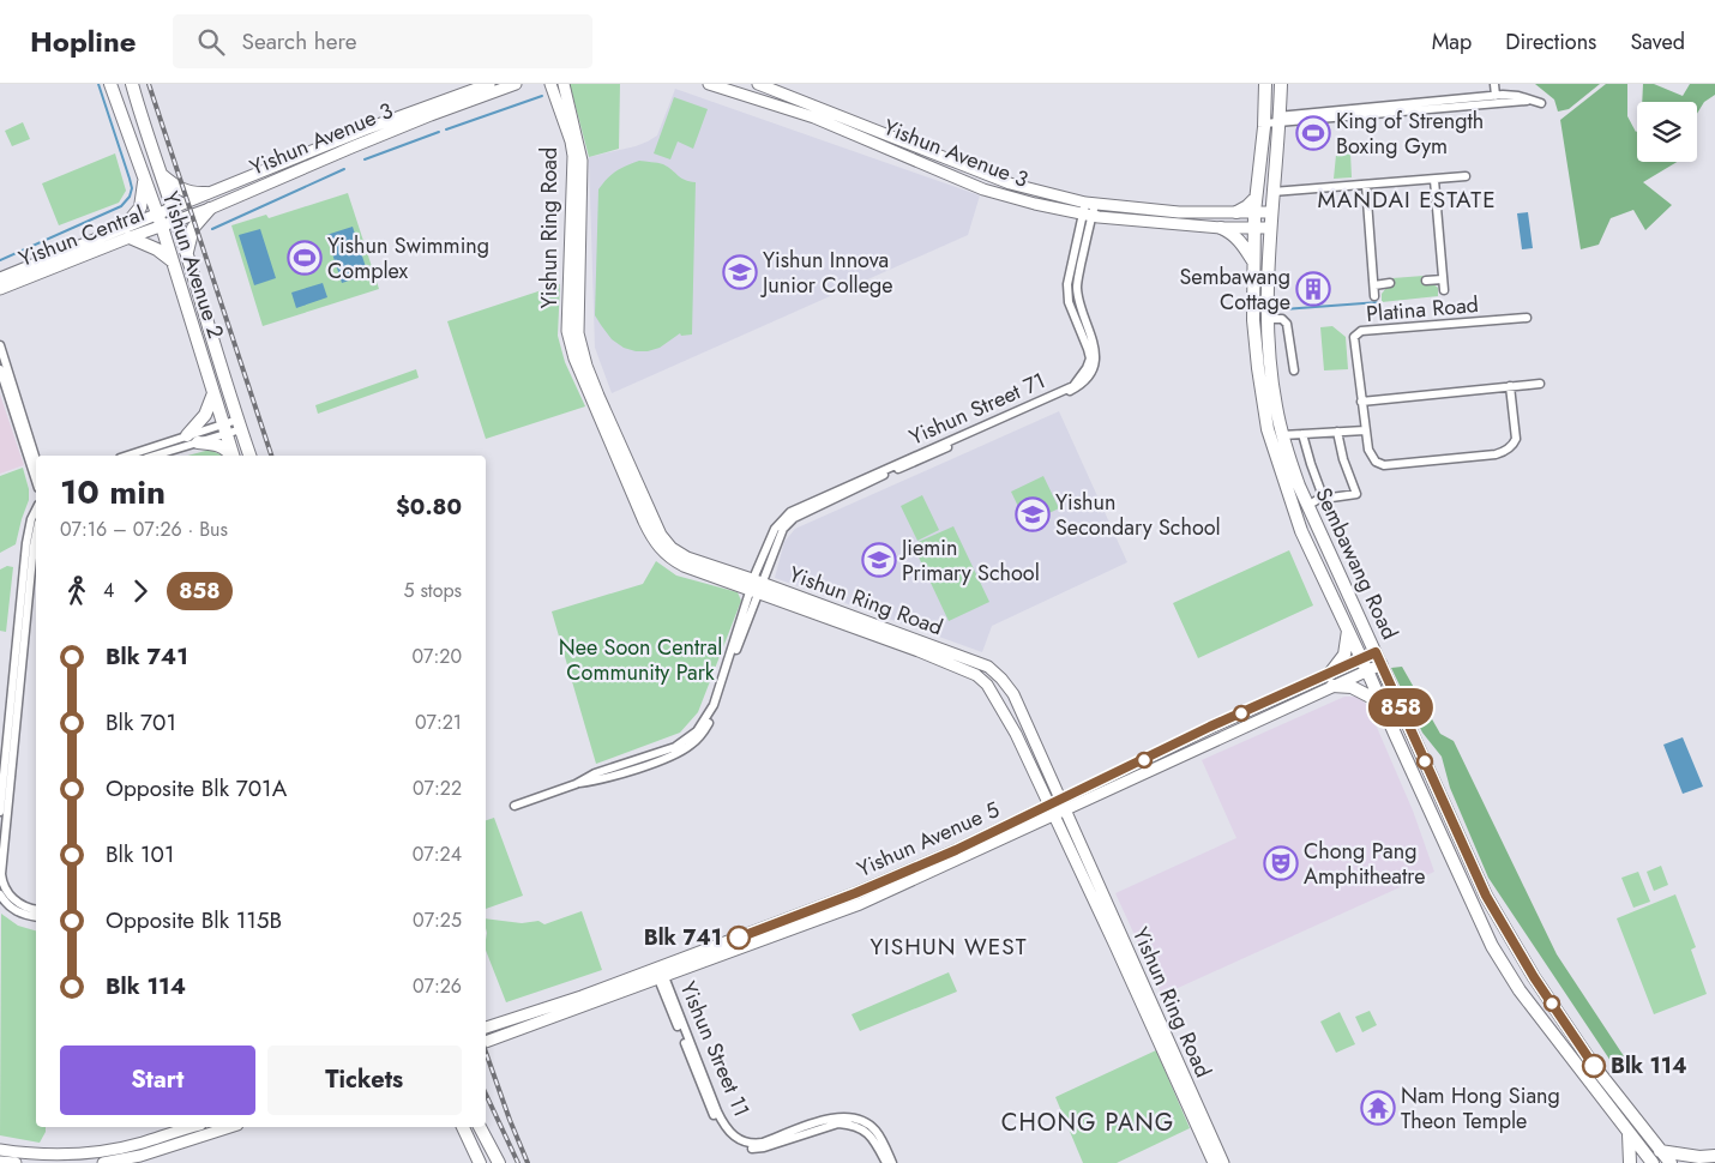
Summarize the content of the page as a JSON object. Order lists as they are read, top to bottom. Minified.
{"streets":{"main road":["Yishun Avenue 3","Yishun Ring Road","Yishun Central","Yishun Avenue 2","Sembawang Road","Yishun Avenue 5"],"street":["Platina Road","Yishun Street 71","Yishun Street 11"]},"crossings":[["Yishun Avenue 3","Yishun Central"],["Yishun Avenue 3","Yishun Avenue 2"],["Yishun Avenue 3","Yishun Street 71"],["Yishun Avenue 3","Sembawang Road"],["Yishun Ring Road","Yishun Street 71"],["Yishun Ring Road","Yishun Avenue 5"],["Yishun Central","Yishun Avenue 2"],["Sembawang Road","Yishun Avenue 5"],["Yishun Avenue 5","Yishun Street 11"]],"districts":["MANDAI ESTATE","YISHUN WEST","CHONG PANG"],"parks":["Nee Soon Central Community Park"],"places":{"sports":["King of Strength Boxing Gym","Yishun Swimming Complex"],"school or university":["Yishun Innova Junior College","Yishun Secondary School","Jiemin Primary School"],"building":["Sembawang Cottage"],"theatre":["Chong Pang Amphitheatre"],"other":["Blk 741","Blk 114"],"temple":["Nam Hong Siang Theon Temple"]},"lines":["bus line 858"],"page":{"header":"Hopline","search":"Search here","nav":["Map","Directions","Saved"],"on_map":"858","heading":["10 min","07:16 – 07:26 · Bus","$0.80"],"legs":["4","858","5 stops"],"list":[{"name":"Blk 741","value":"07:20"},{"name":"Blk 701","value":"07:21"},{"name":"Opposite Blk 701A","value":"07:22"},{"name":"Blk 101","value":"07:24"},{"name":"Opposite Blk 115B","value":"07:25"},{"name":"Blk 114","value":"07:26"}],"buttons":["Start","Tickets"]}}
